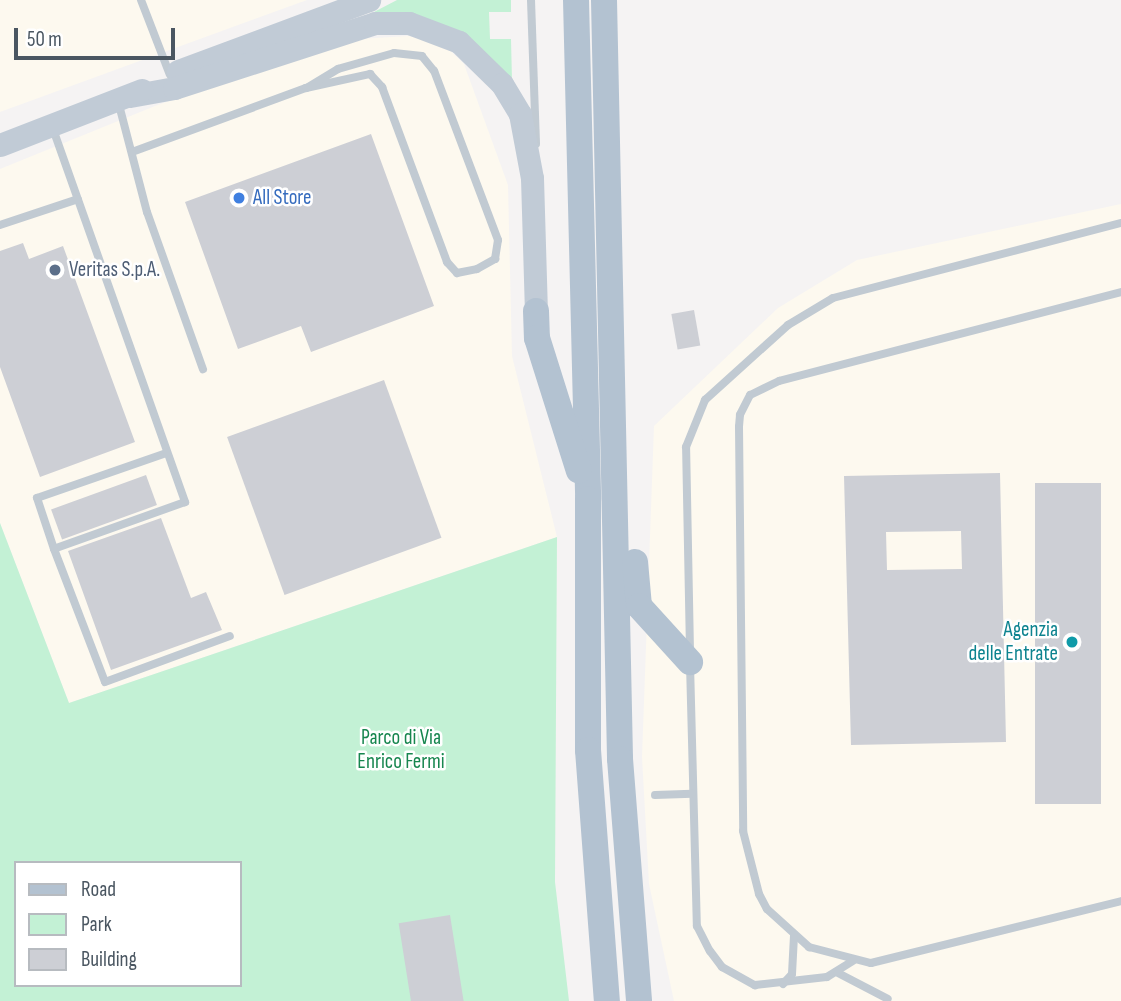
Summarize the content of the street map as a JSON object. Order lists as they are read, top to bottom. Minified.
{"parks":["Parco di Via Enrico Fermi"],"places":["All Store","Veritas S.p.A.","Agenzia delle Entrate"],"legend":["Road","Park","Building"],"scale_bar":"50 m"}
